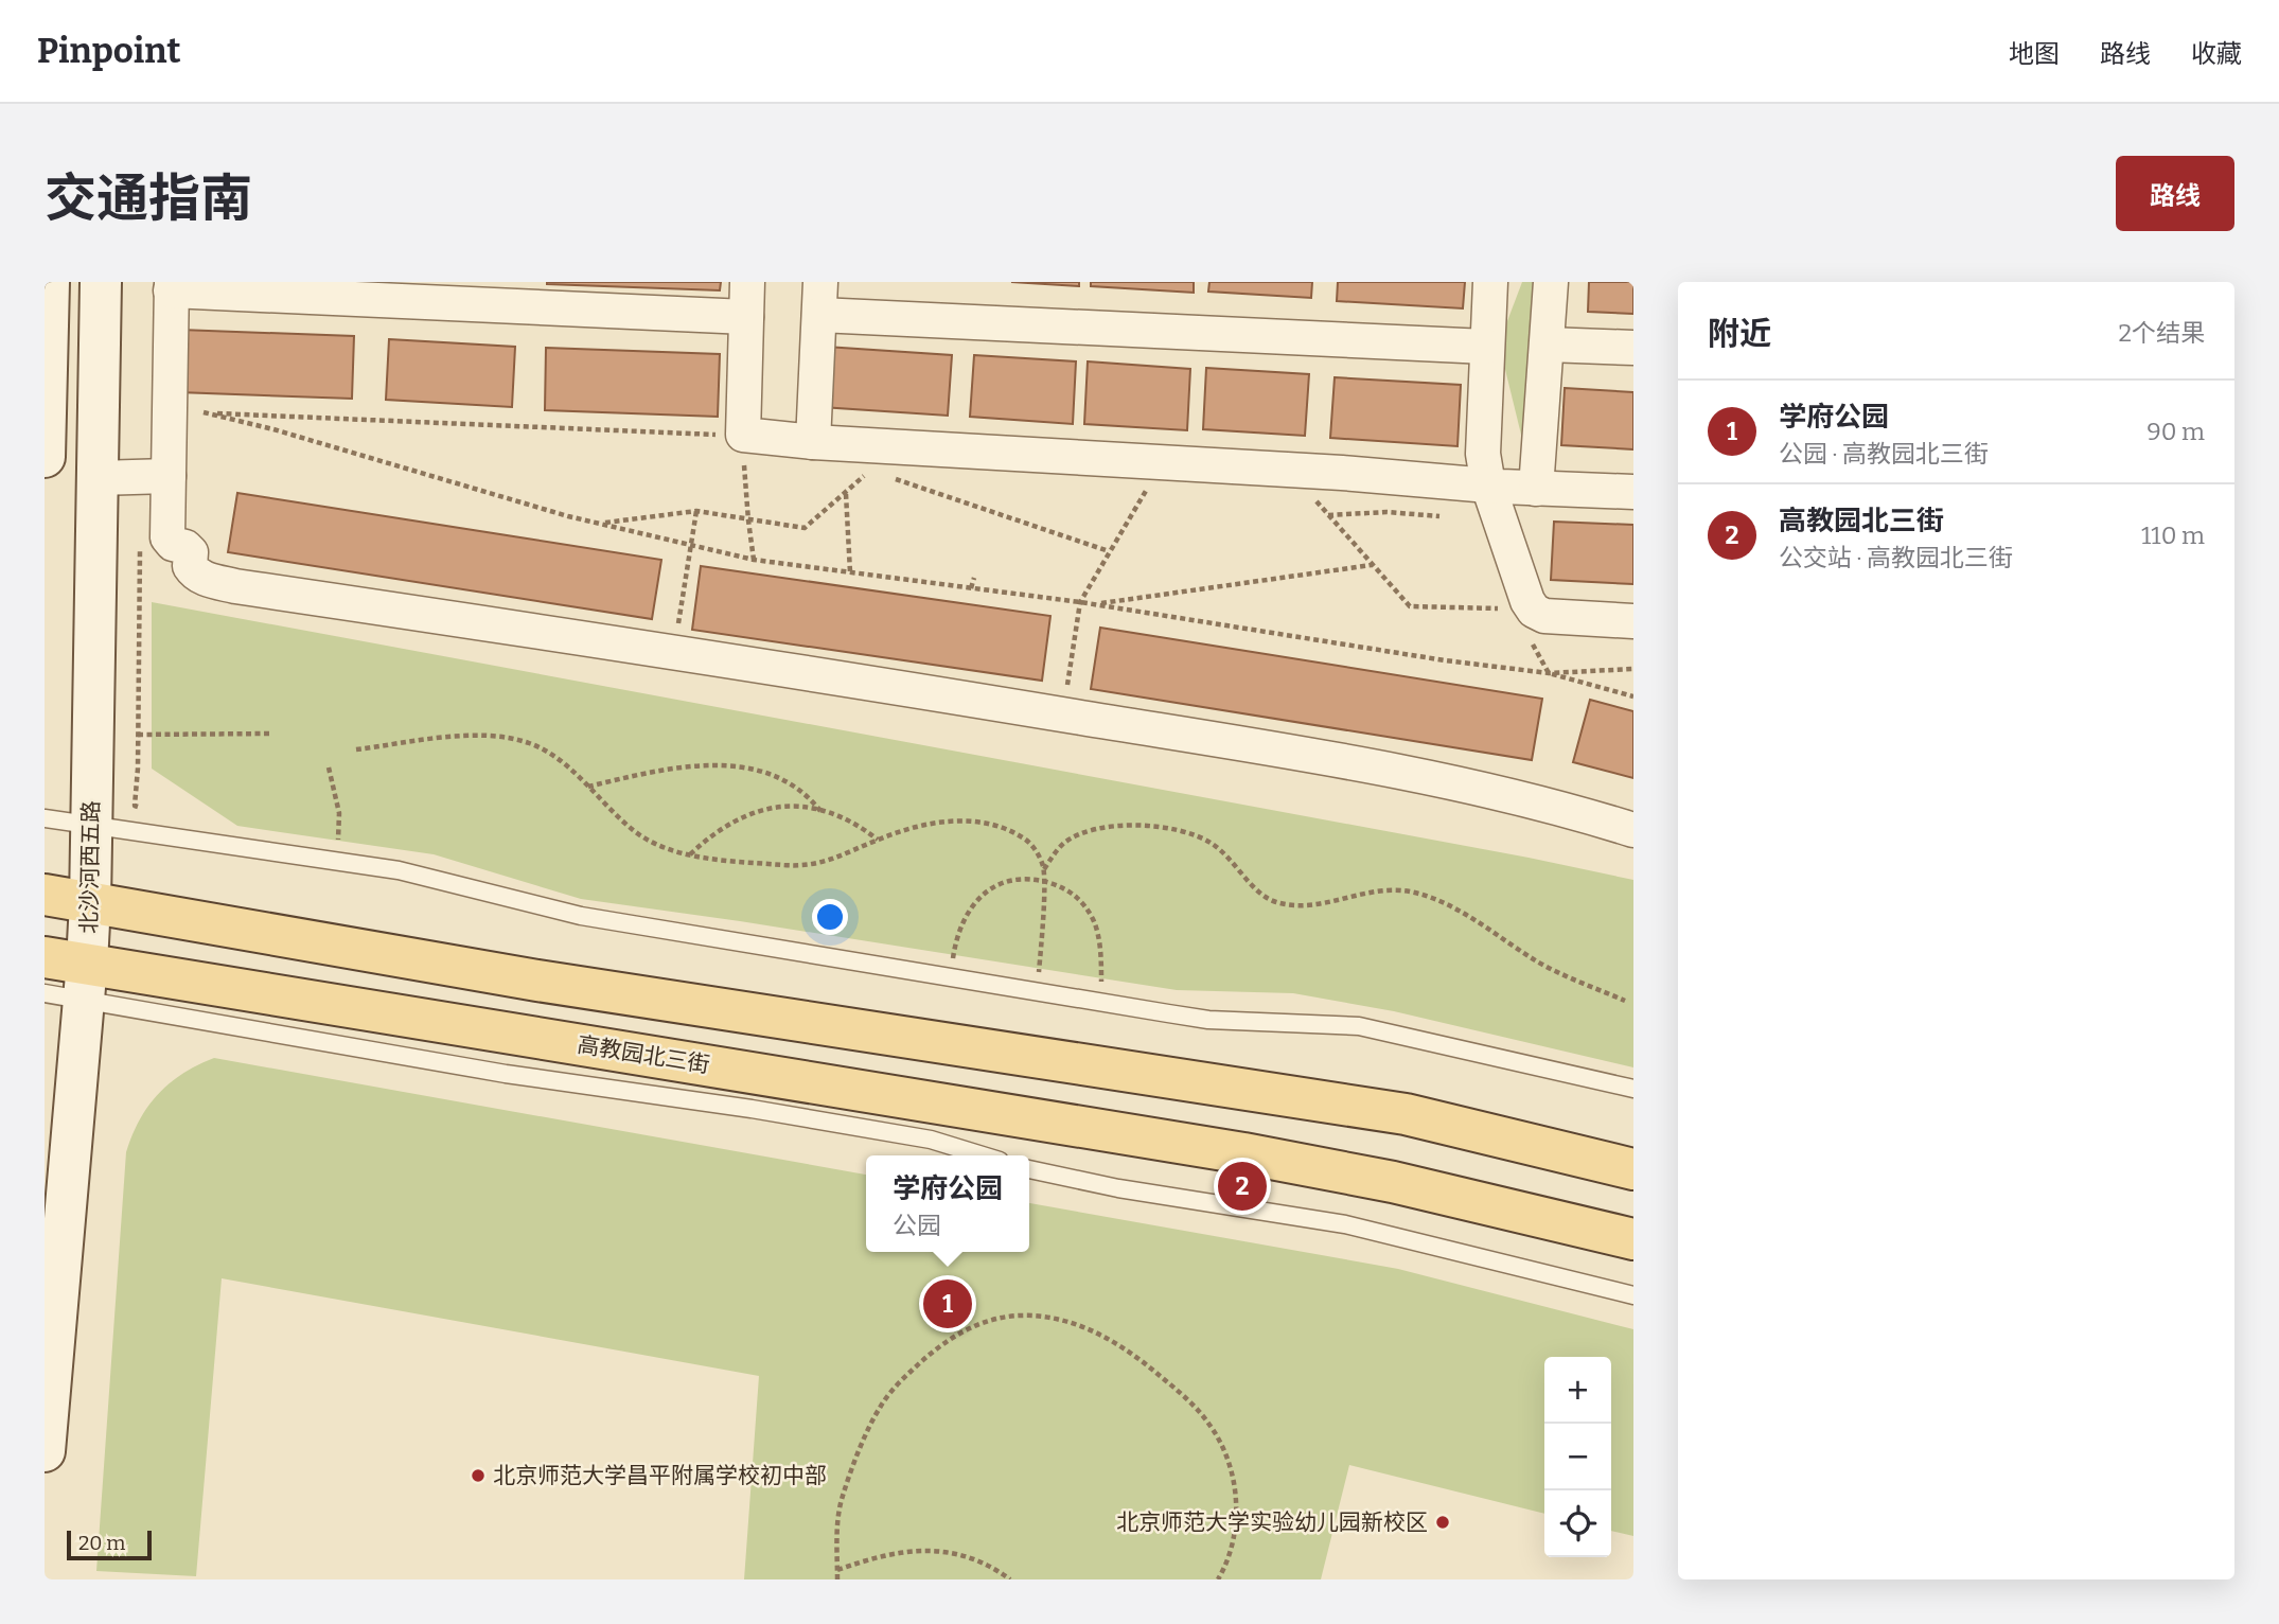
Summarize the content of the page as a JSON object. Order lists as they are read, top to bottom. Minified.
{"streets":{"main road":["北沙河西五路","高教园北三街"]},"crossings":[["北沙河西五路","高教园北三街"]],"places":["北京师范大学昌平附属学校初中部","北京师范大学实验幼儿园新校区"],"scale_bar":"20 m","page":{"header":"Pinpoint","nav":["地图","路线","收藏"],"title":"交通指南","buttons":"路线","heading":["附近","2个结果"],"list":[{"mark":"1","name":"学府公园","note":"公园 · 高教园北三街","value":"90 m"},{"mark":"2","name":"高教园北三街","note":"公交站 · 高教园北三街","value":"110 m"}],"popup":["学府公园","公园"],"pins":["2","1"],"map_buttons":["+","−"],"scale":"20 m"}}
